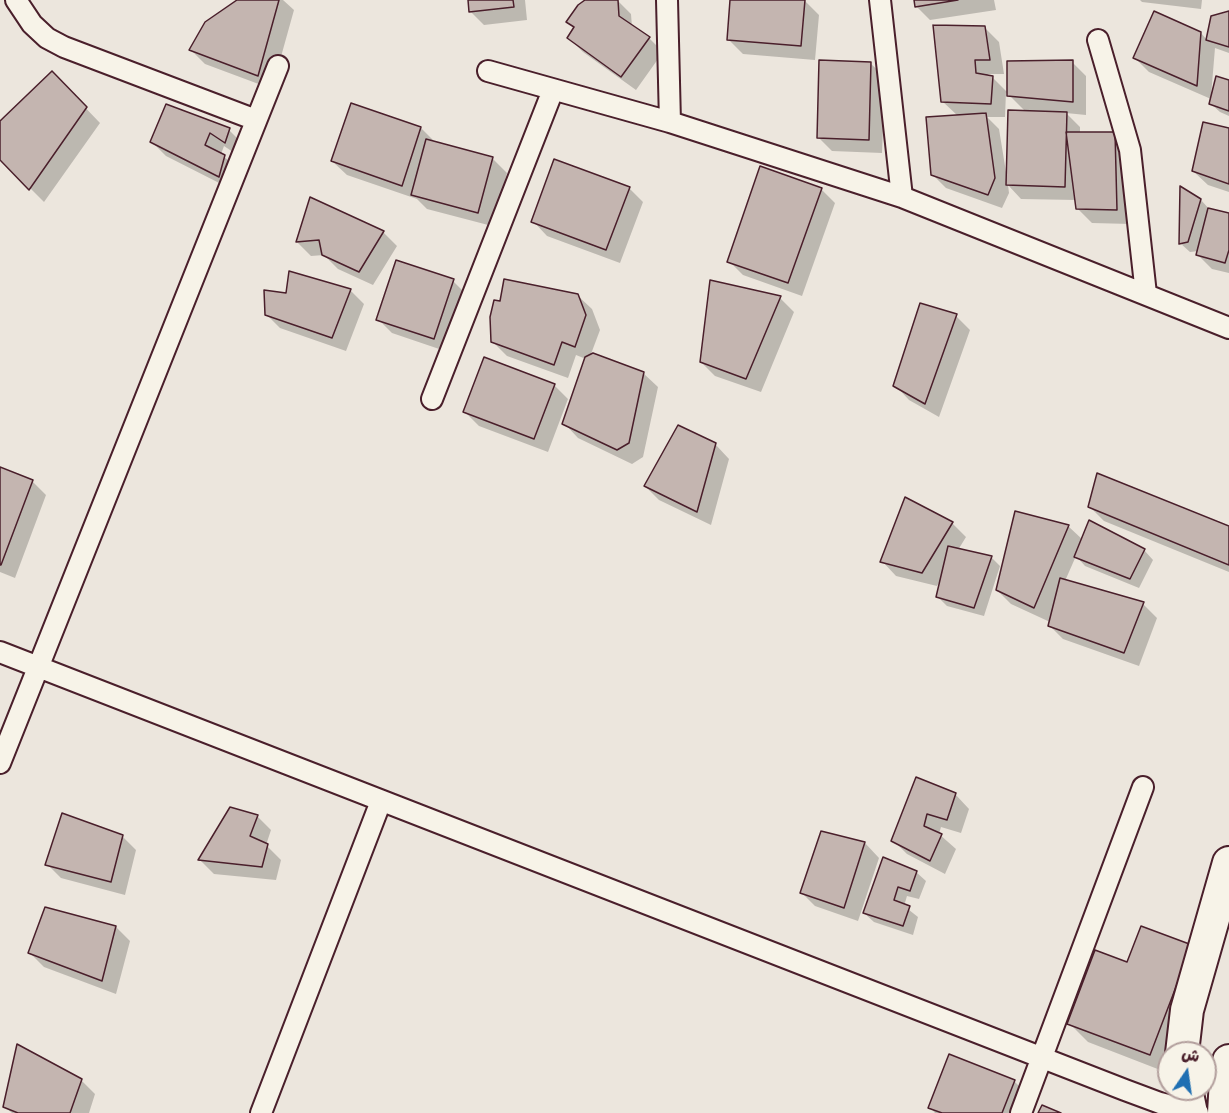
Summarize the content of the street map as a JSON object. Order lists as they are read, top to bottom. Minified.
{"north":"top"}
